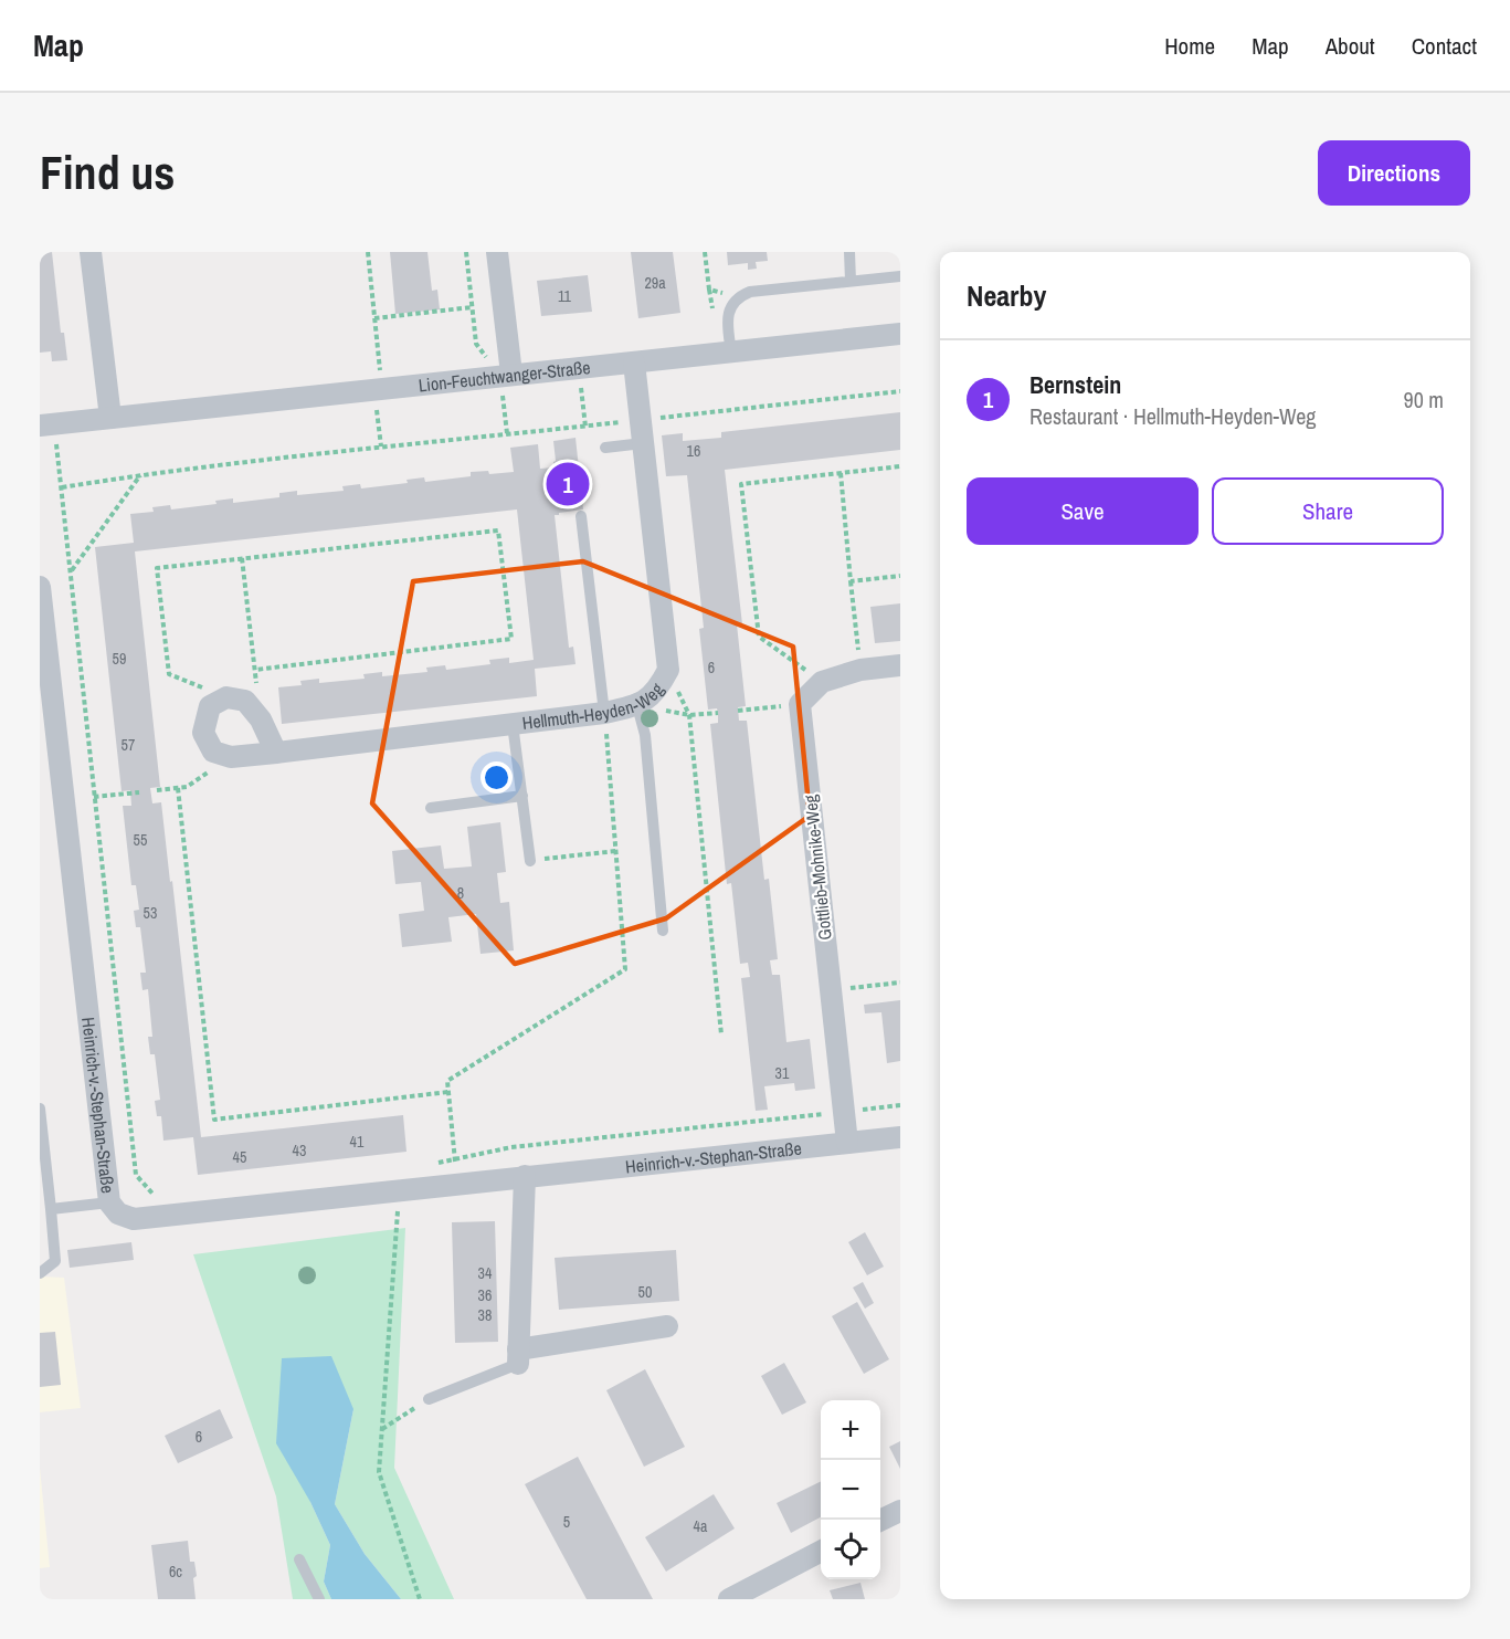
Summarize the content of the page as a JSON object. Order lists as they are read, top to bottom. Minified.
{"streets":{"street":["Lion-Feuchtwanger-Straße","Hellmuth-Heyden-Weg","Gottlieb-Mohnike-Weg","Heinrich-v.-Stephan-Straße"]},"crossings":[["Lion-Feuchtwanger-Straße","Hellmuth-Heyden-Weg"],["Gottlieb-Mohnike-Weg","Heinrich-v.-Stephan-Straße"]],"house_numbers":["29a","11","16","59","6","57","55","8","53","31","41","43","45","34","50","36","38","6","5","4a","6c"],"page":{"header":"Map","nav":["Home","Map","About","Contact"],"buttons":["Directions",["Save","Share"]],"title":"Find us","heading":"Nearby","list":[{"mark":"1","name":"Bernstein","note":"Restaurant · Hellmuth-Heyden-Weg","value":"90 m"}],"pins":"1","map_buttons":["+","−"]}}
